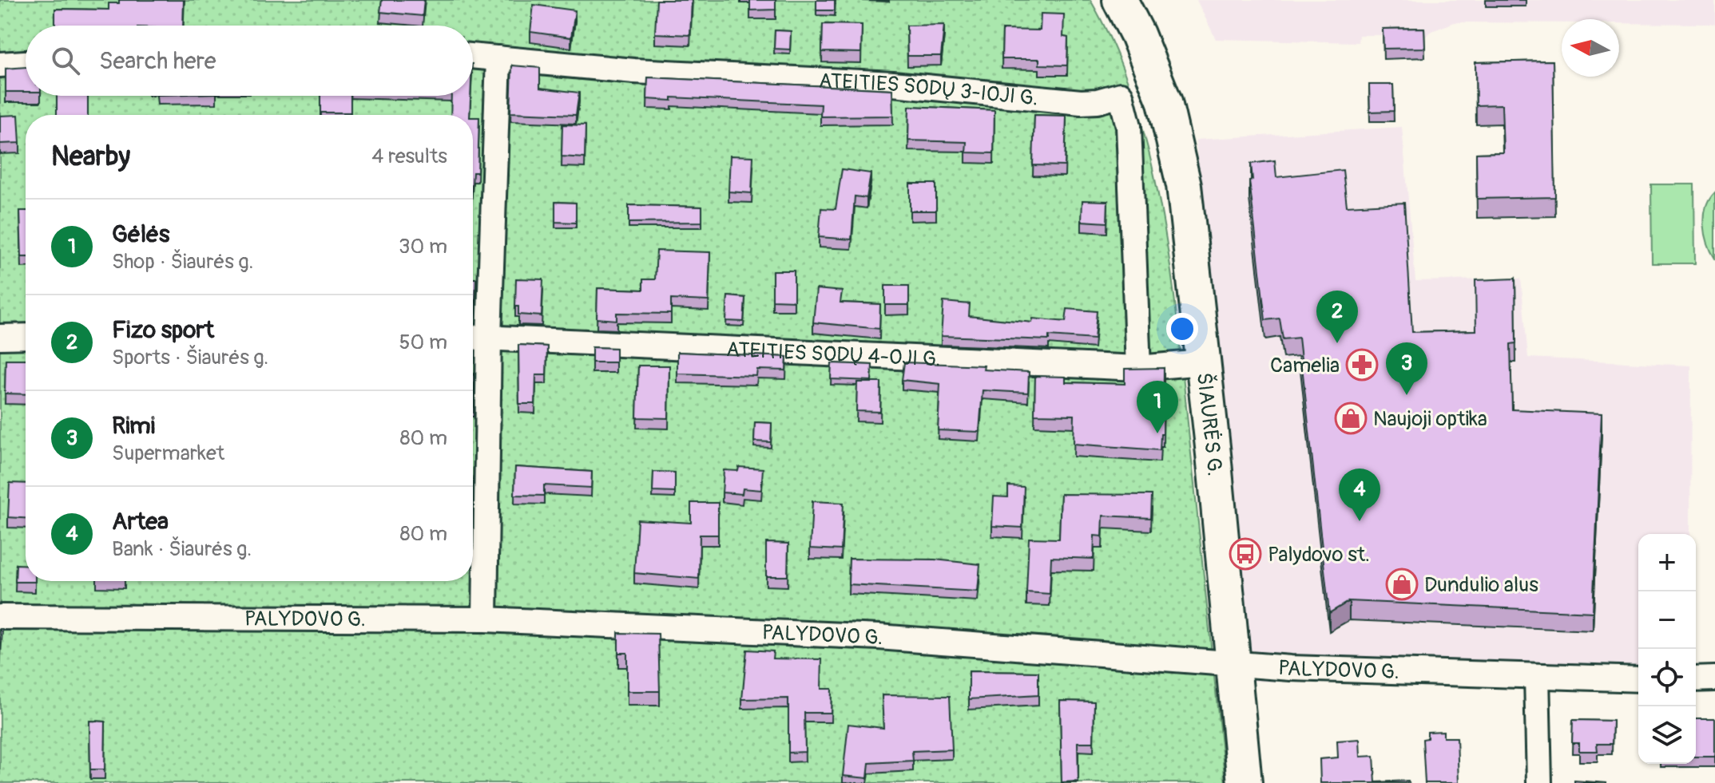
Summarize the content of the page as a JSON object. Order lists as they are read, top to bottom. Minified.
{"streets":{"main road":["ŠIAURĖS G."],"street":["ATEITIES SODŲ 3-IOJI G.","ATEITIES SODŲ 4-OJI G.","PALYDOVO G."]},"crossings":[["ATEITIES SODŲ 3-IOJI G.","ŠIAURĖS G."],["ATEITIES SODŲ 4-OJI G.","ŠIAURĖS G."],["ŠIAURĖS G.","PALYDOVO G."]],"places":{"pharmacy":["Camelia"],"shop":["Naujoji optika","Dundulio alus"],"bus stop":["Palydovo st."]},"north":"left","page":{"search":"Search here","heading":["Nearby","4 results"],"list":[{"mark":"1","name":"Gėlės","note":"Shop · Šiaurės g.","value":"30 m"},{"mark":"2","name":"Fizo sport","note":"Sports · Šiaurės g.","value":"50 m"},{"mark":"3","name":"Rimi","note":"Supermarket","value":"80 m"},{"mark":"4","name":"Artea","note":"Bank · Šiaurės g.","value":"80 m"}],"pins":["2","3","1","4"],"map_buttons":["+","−"]}}
